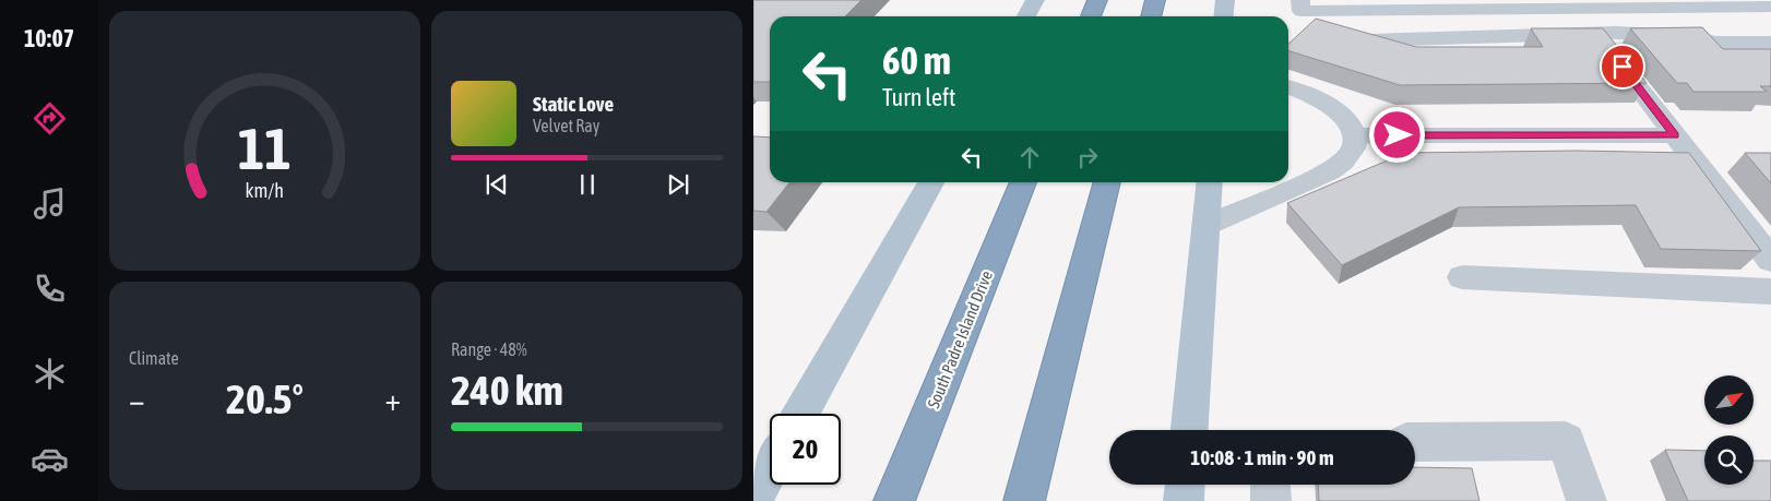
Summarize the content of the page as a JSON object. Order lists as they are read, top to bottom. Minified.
{"streets":{"highway":["South Padre Island Drive"]},"north":"top right","page":{"tabs":"10:07","turn":["60 m","Turn left"],"song":["Static Love","Velvet Ray"],"tile":["Climate",["Range · 48%","240 km"]],"heat":["−","20.5°","+"],"limit":"20","trip":"10:08 · 1 min · 90 m","gauge":["11","km/h"]}}
